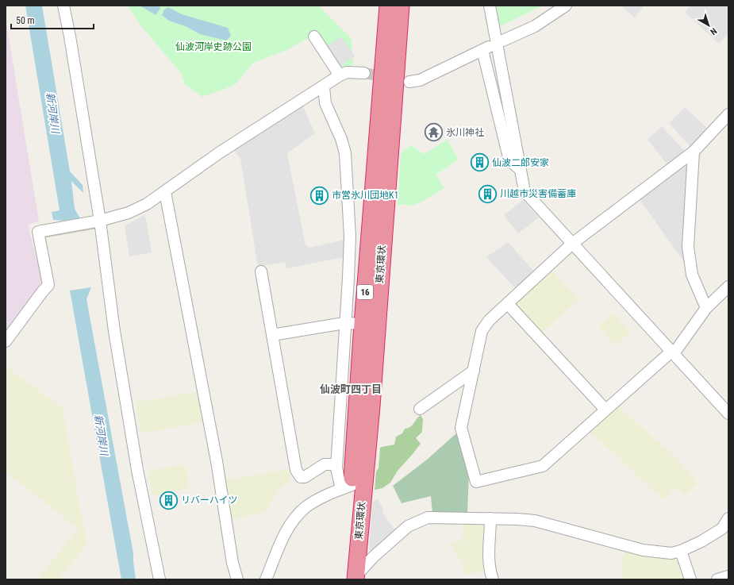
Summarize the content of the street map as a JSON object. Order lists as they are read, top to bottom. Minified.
{"streets":{"highway":["東京環状","16"]},"districts":["仙波町四丁目"],"water":["新河岸川"],"parks":["仙波河岸史跡公園"],"places":{"temple":["氷川神社"],"building":["仙波二郎安家","川越市災害備蓄庫","市営氷川団地K1","リバーハイツ"]},"scale_bar":"50 m","north":"bottom right"}
